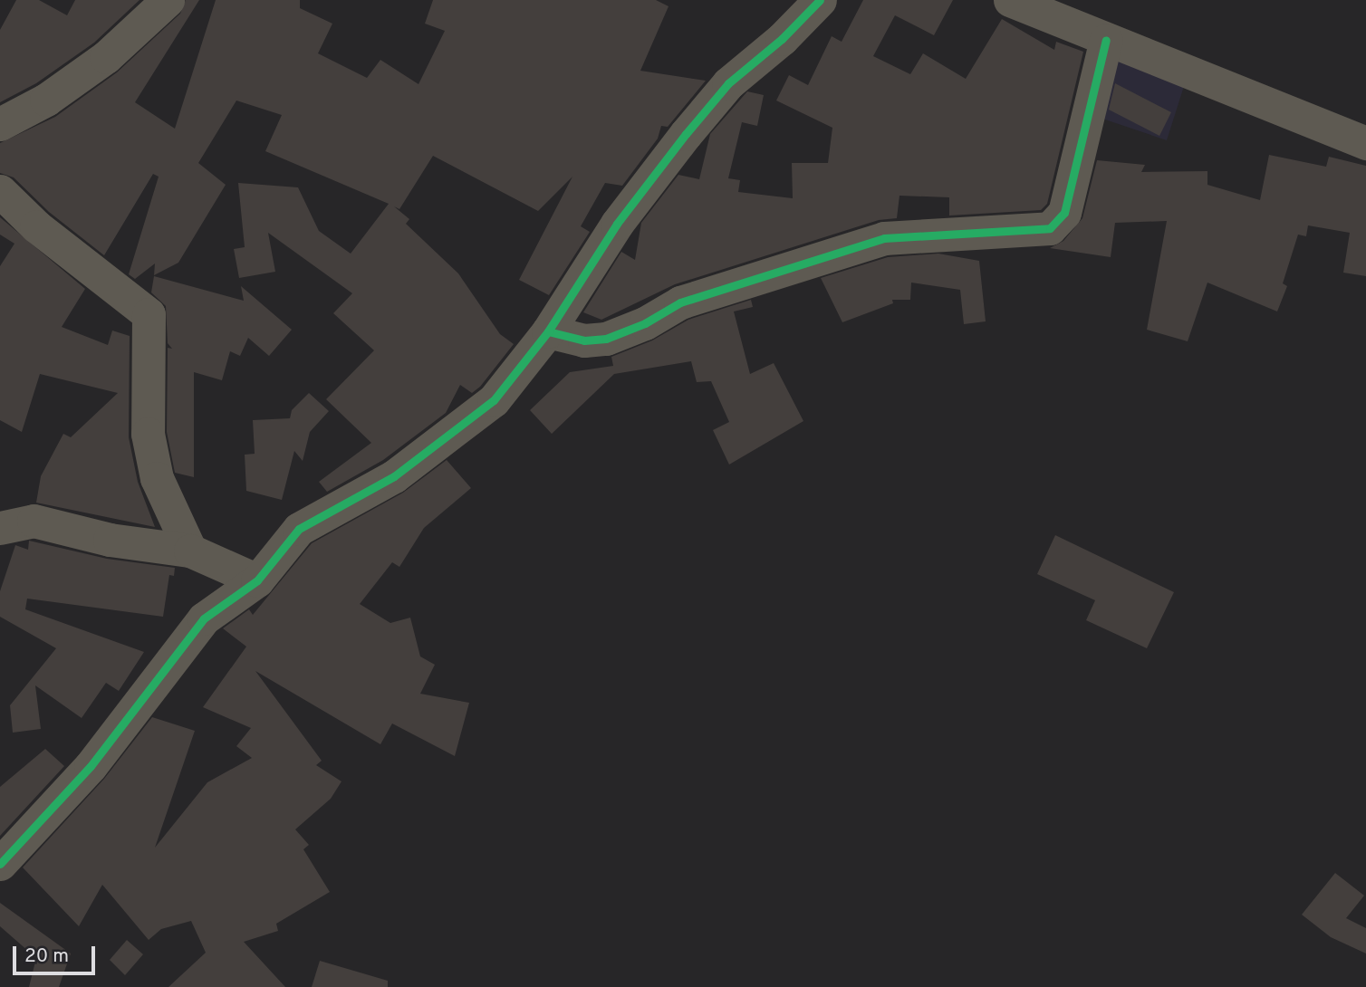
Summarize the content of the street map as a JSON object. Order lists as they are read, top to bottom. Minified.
{"scale_bar":"20 m"}
